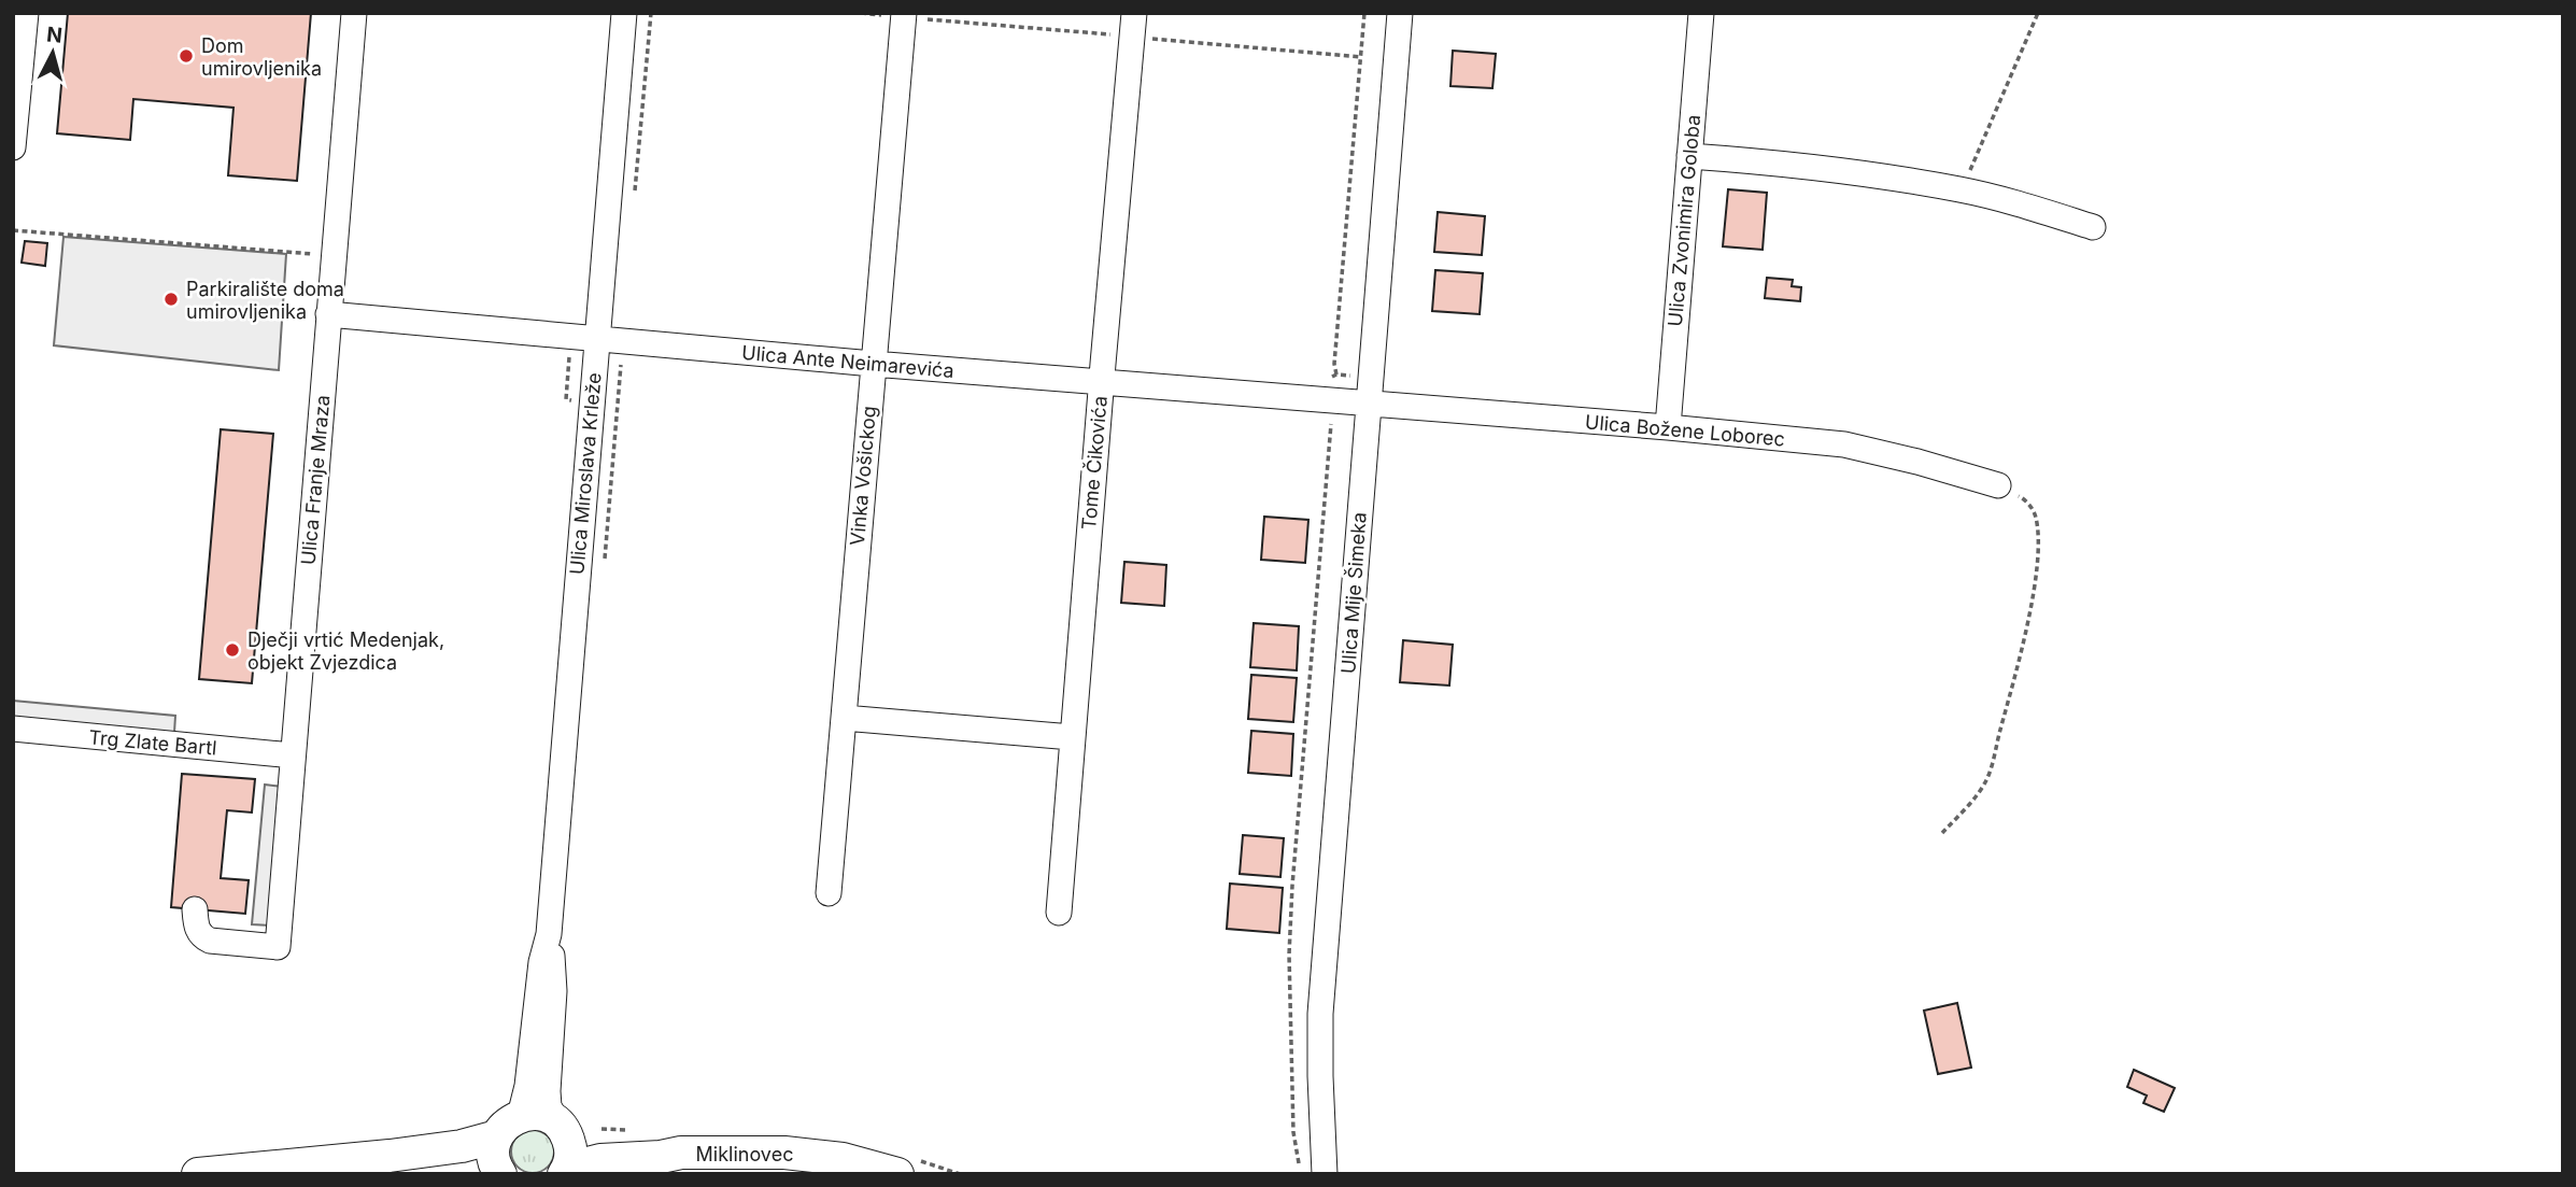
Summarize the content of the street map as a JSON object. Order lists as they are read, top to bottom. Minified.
{"streets":{"main road":["Miklinovec"],"street":["Ulica Zvonimira Goloba","Ulica Ante Neimarevića","Ulica Božene Loborec","Tome Čikovića","Ulica Miroslava Krleže","Vinka Vošickog","Ulica Franje Mraza","Ulica Mije Šimeka","Trg Zlate Bartl"]},"crossings":[["Ulica Zvonimira Goloba","Ulica Božene Loborec"],["Ulica Ante Neimarevića","Ulica Božene Loborec"],["Ulica Ante Neimarevića","Tome Čikovića"],["Ulica Ante Neimarevića","Ulica Miroslava Krleže"],["Ulica Ante Neimarevića","Vinka Vošickog"],["Ulica Ante Neimarevića","Ulica Franje Mraza"],["Ulica Ante Neimarevića","Ulica Mije Šimeka"],["Ulica Božene Loborec","Ulica Mije Šimeka"],["Ulica Miroslava Krleže","Miklinovec"],["Ulica Franje Mraza","Trg Zlate Bartl"]],"places":["Dom umirovljenika","Parkiralište doma umirovljenika","Dječji vrtić Medenjak, objekt Zvjezdica"],"north":"top"}
